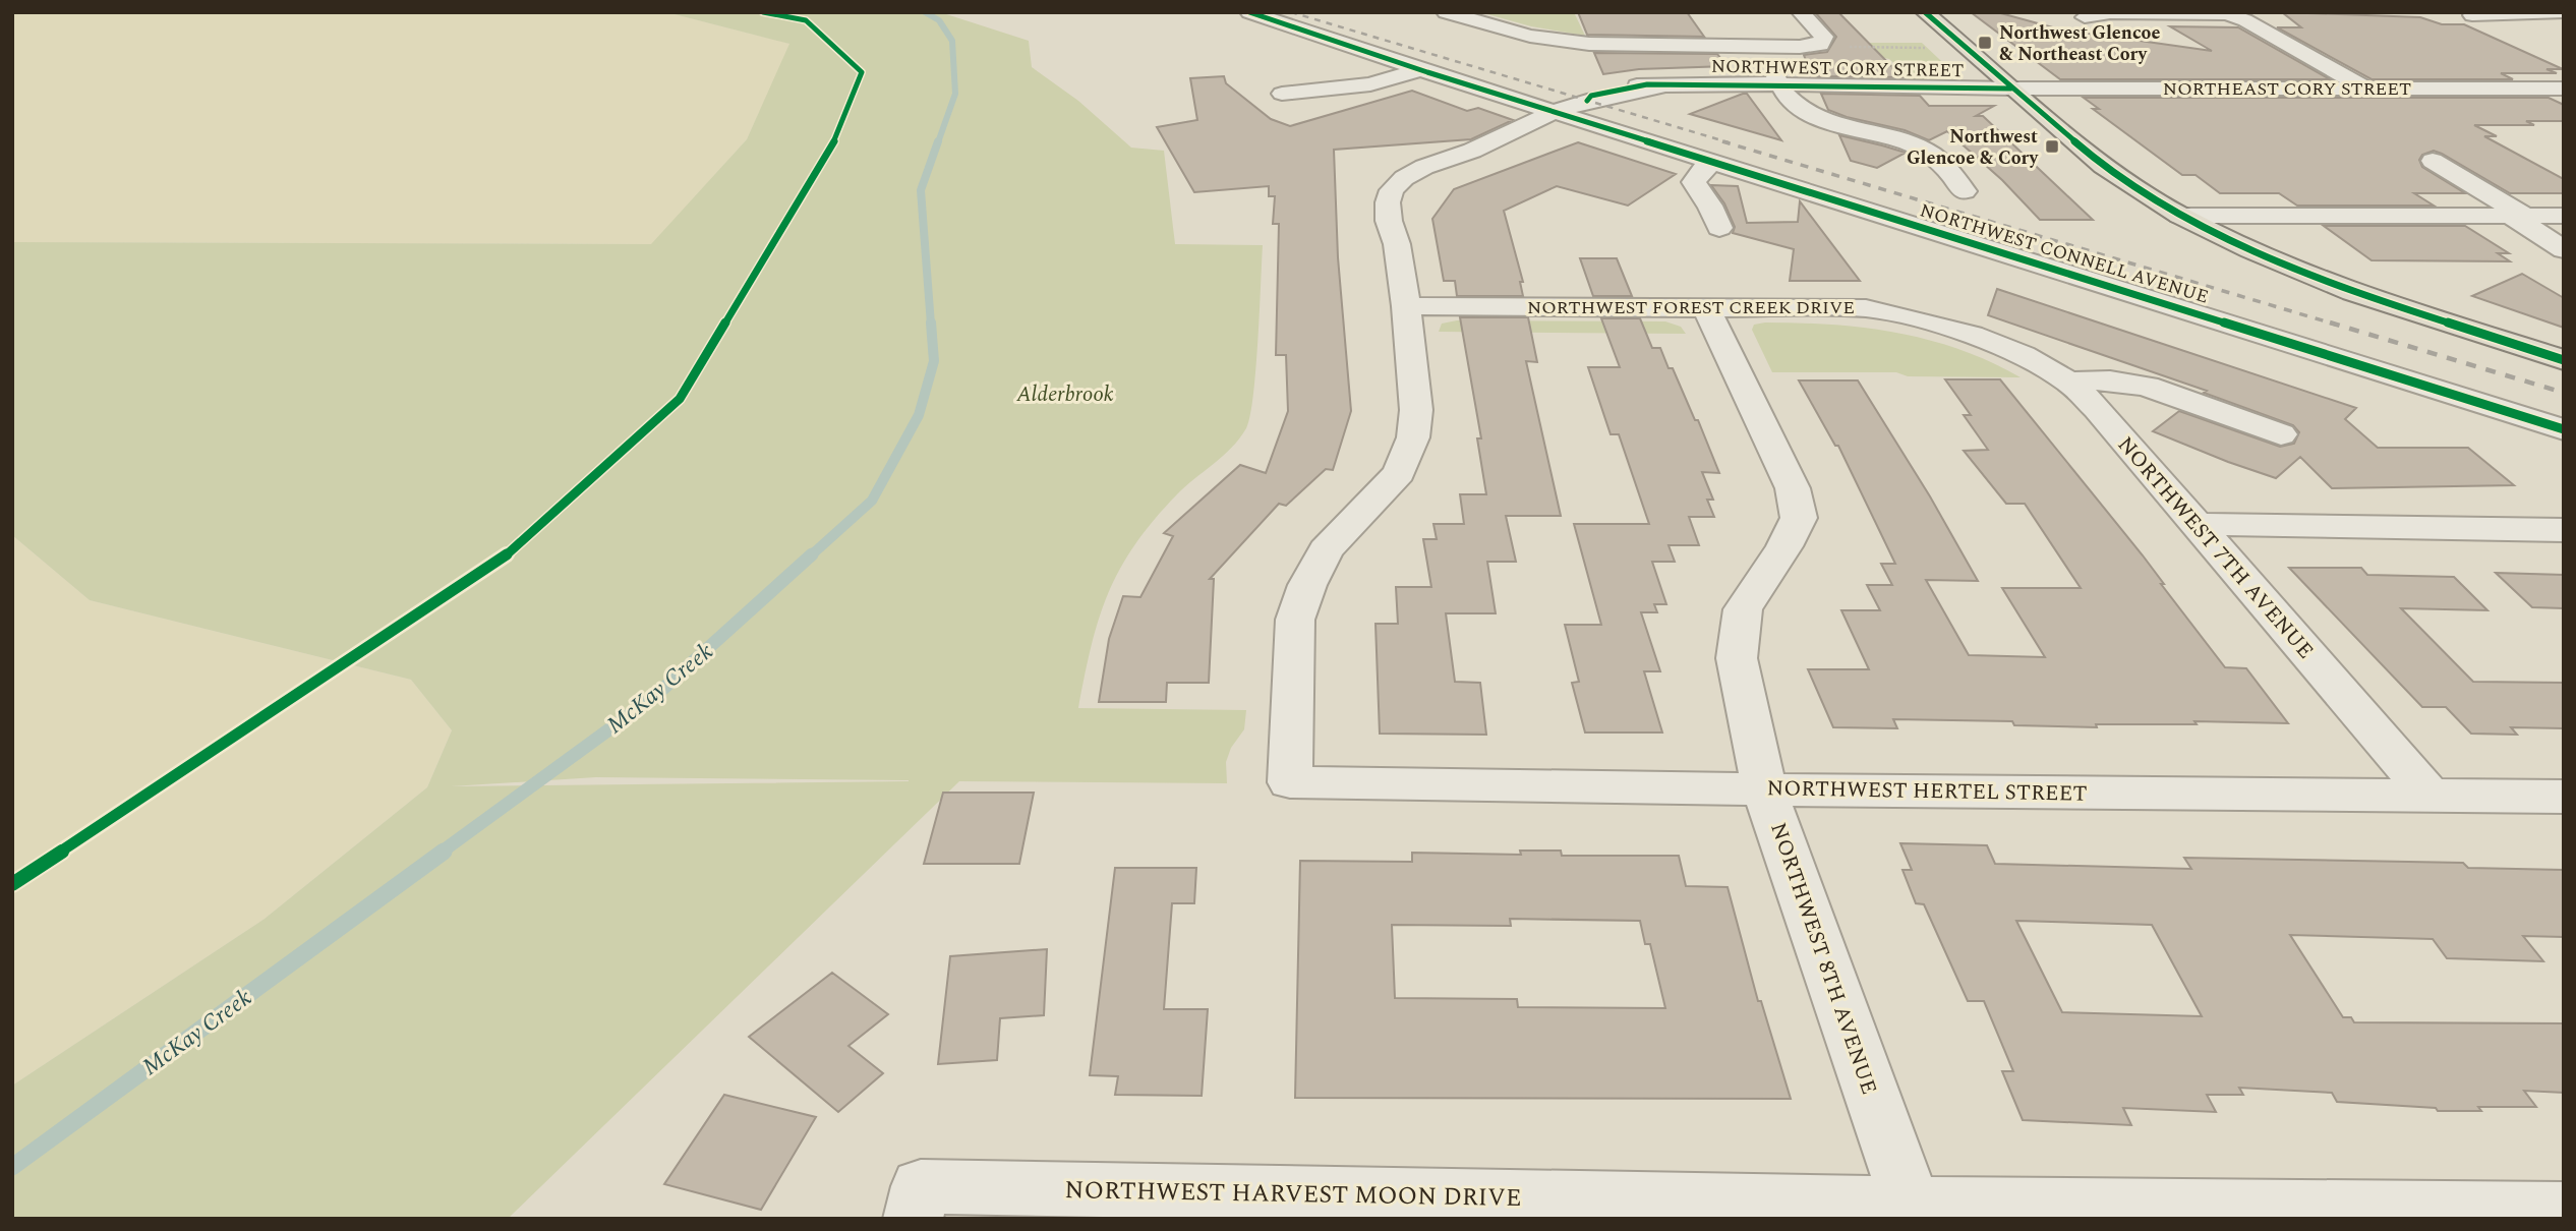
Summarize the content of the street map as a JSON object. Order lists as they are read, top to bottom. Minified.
{"streets":{"street":["NORTHWEST CORY STREET","NORTHEAST CORY STREET","NORTHWEST CONNELL AVENUE","NORTHWEST FOREST CREEK DRIVE","NORTHWEST 7TH AVENUE","NORTHWEST HERTEL STREET","NORTHWEST 8TH AVENUE","NORTHWEST HARVEST MOON DRIVE"]},"crossings":[["NORTHWEST CORY STREET","NORTHEAST CORY STREET"],["NORTHWEST CORY STREET","NORTHWEST CONNELL AVENUE"],["NORTHWEST CORY STREET","NORTHWEST FOREST CREEK DRIVE"],["NORTHWEST CORY STREET","NORTHWEST HERTEL STREET"],["NORTHWEST FOREST CREEK DRIVE","NORTHWEST 7TH AVENUE"],["NORTHWEST FOREST CREEK DRIVE","NORTHWEST 8TH AVENUE"],["NORTHWEST 7TH AVENUE","NORTHWEST HERTEL STREET"],["NORTHWEST HERTEL STREET","NORTHWEST 8TH AVENUE"],["NORTHWEST 8TH AVENUE","NORTHWEST HARVEST MOON DRIVE"]],"water":["McKay Creek"],"parks":["Alderbrook"],"places":{"transit":["Northwest Glencoe & Northeast Cory","Northwest Glencoe & Cory"]}}
